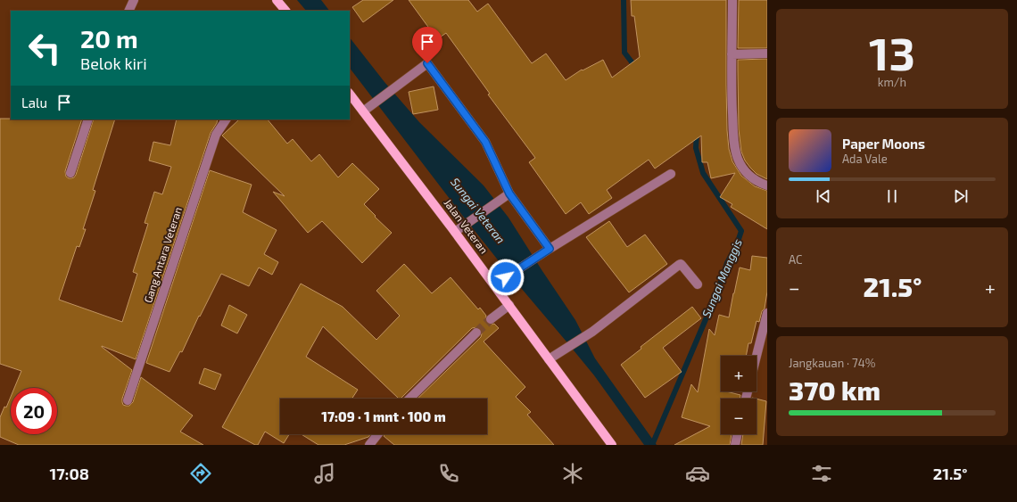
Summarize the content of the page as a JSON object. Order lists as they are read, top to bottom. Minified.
{"streets":{"main road":["Jalan Veteran"],"street":["Gang Antara Veteran"]},"water":["Sungai Veteran","Sungai Manggis"],"page":{"tile":[["13","km/h"],"AC",["Jangkauan · 74%","370 km"]],"turn":["20 m","Belok kiri"],"then":"Lalu","song":["Paper Moons","Ada Vale"],"heat":["−","21.5°","+"],"map_buttons":["+","−"],"limit":"20","trip":"17:09 · 1 mnt · 100 m","tabs":["17:08","21.5°"]}}
